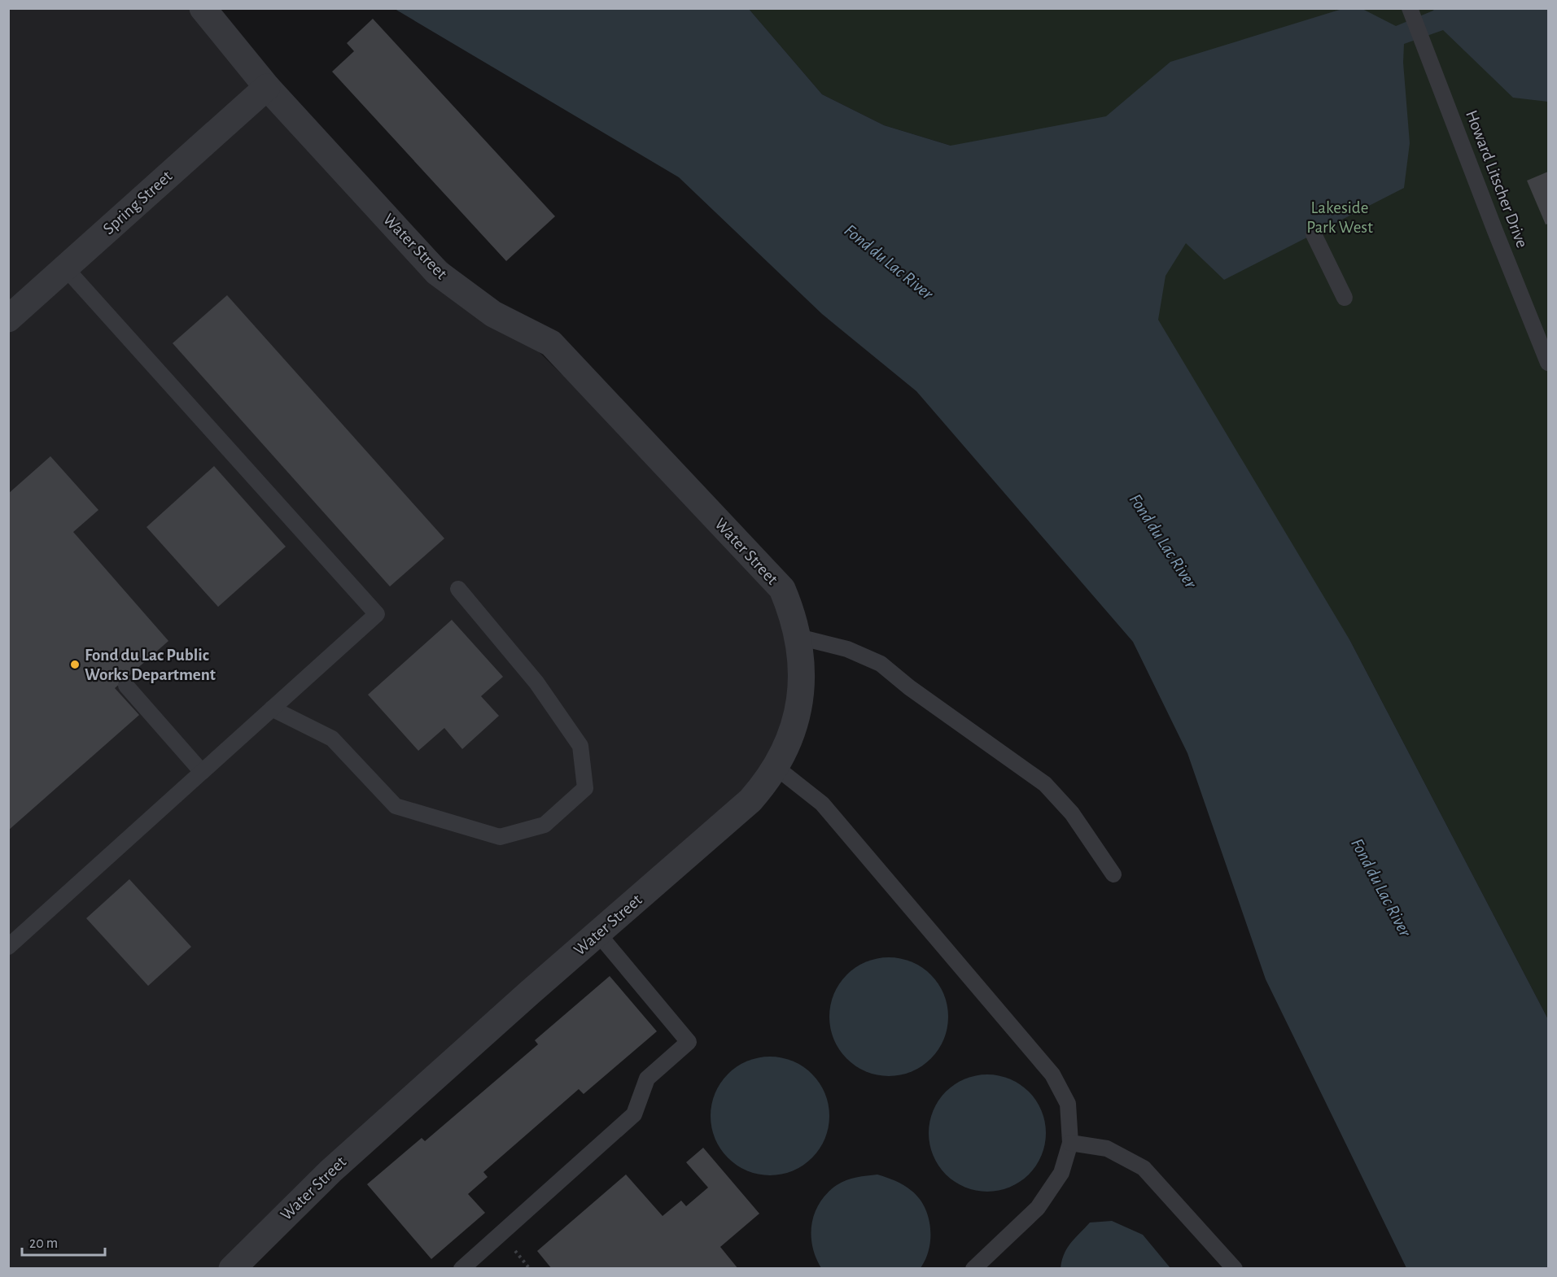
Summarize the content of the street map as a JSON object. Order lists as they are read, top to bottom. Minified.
{"streets":{"street":["Spring Street","Water Street"],"lane":["Howard Litscher Drive"]},"crossings":[["Spring Street","Water Street"]],"water":["Fond du Lac River"],"parks":["Lakeside Park West"],"places":["Fond du Lac Public Works Department"],"scale_bar":"20 m"}
